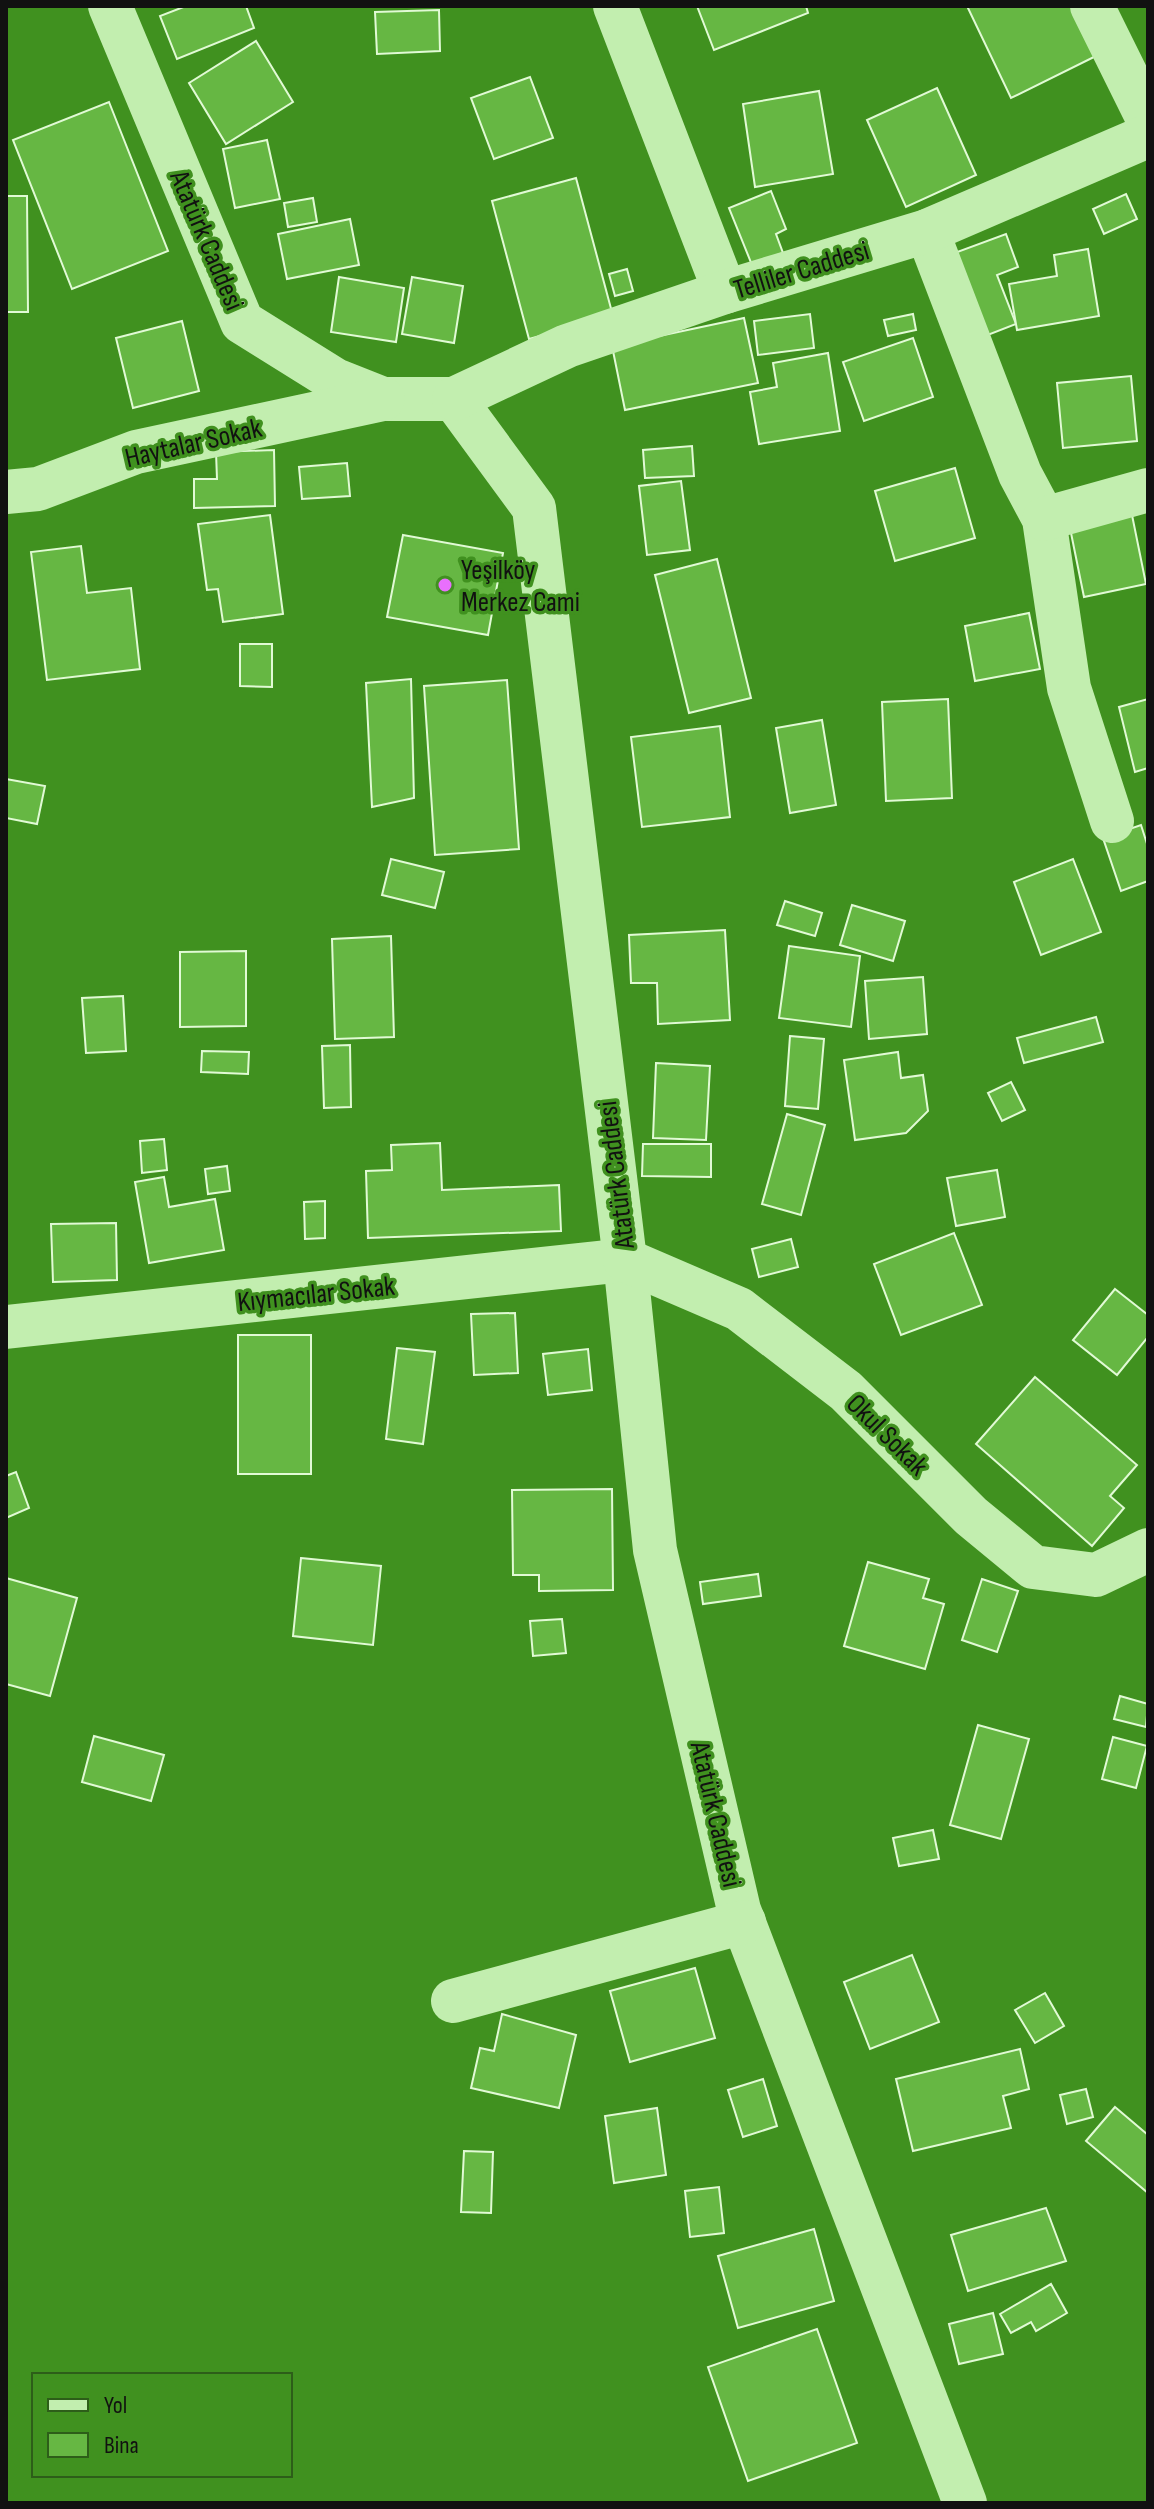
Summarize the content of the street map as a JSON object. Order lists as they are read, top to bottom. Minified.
{"streets":{"street":["Atatürk Caddesi","Telliler Caddesi","Haytalar Sokak","Kıymacılar Sokak","Okul Sokak"]},"crossings":[["Atatürk Caddesi","Telliler Caddesi"],["Atatürk Caddesi","Haytalar Sokak"],["Atatürk Caddesi","Kıymacılar Sokak"],["Atatürk Caddesi","Okul Sokak"],["Kıymacılar Sokak","Okul Sokak"]],"places":["Yeşilköy Merkez Cami"],"legend":["Yol","Bina"]}
